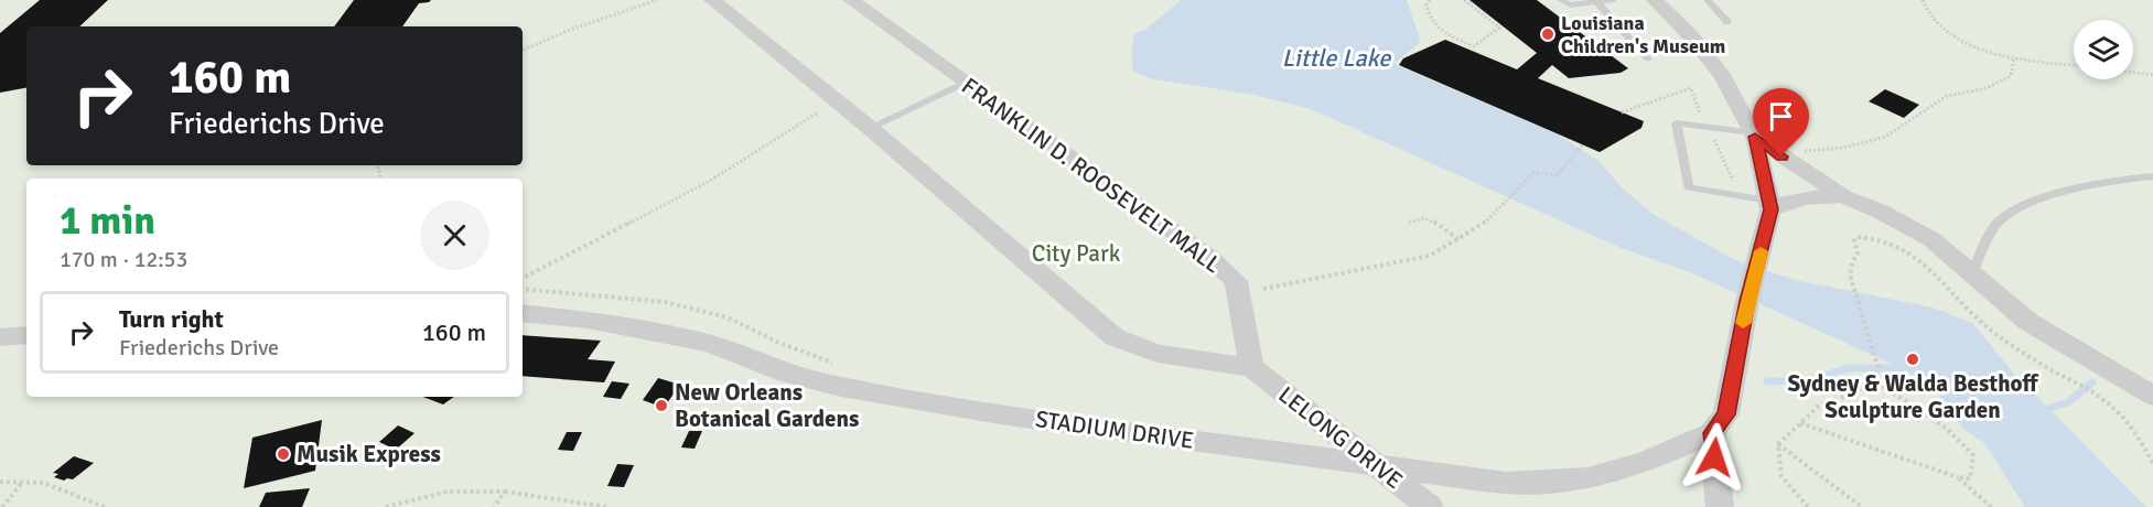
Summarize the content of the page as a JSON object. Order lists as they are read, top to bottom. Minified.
{"streets":{"street":["FRANKLIN D. ROOSEVELT MALL","STADIUM DRIVE","LELONG DRIVE"]},"crossings":[["FRANKLIN D. ROOSEVELT MALL","LELONG DRIVE"],["STADIUM DRIVE","LELONG DRIVE"]],"water":["Little Lake"],"parks":["City Park"],"places":["Louisiana Children's Museum","Sydney & Walda Besthoff Sculpture Garden","New Orleans Botanical Gardens","Musik Express"],"page":{"turn":["160 m","Friederichs Drive"],"heading":["1 min","170 m · 12:53"],"list":[{"name":"Turn right","note":"Friederichs Drive","value":"160 m"}]}}
